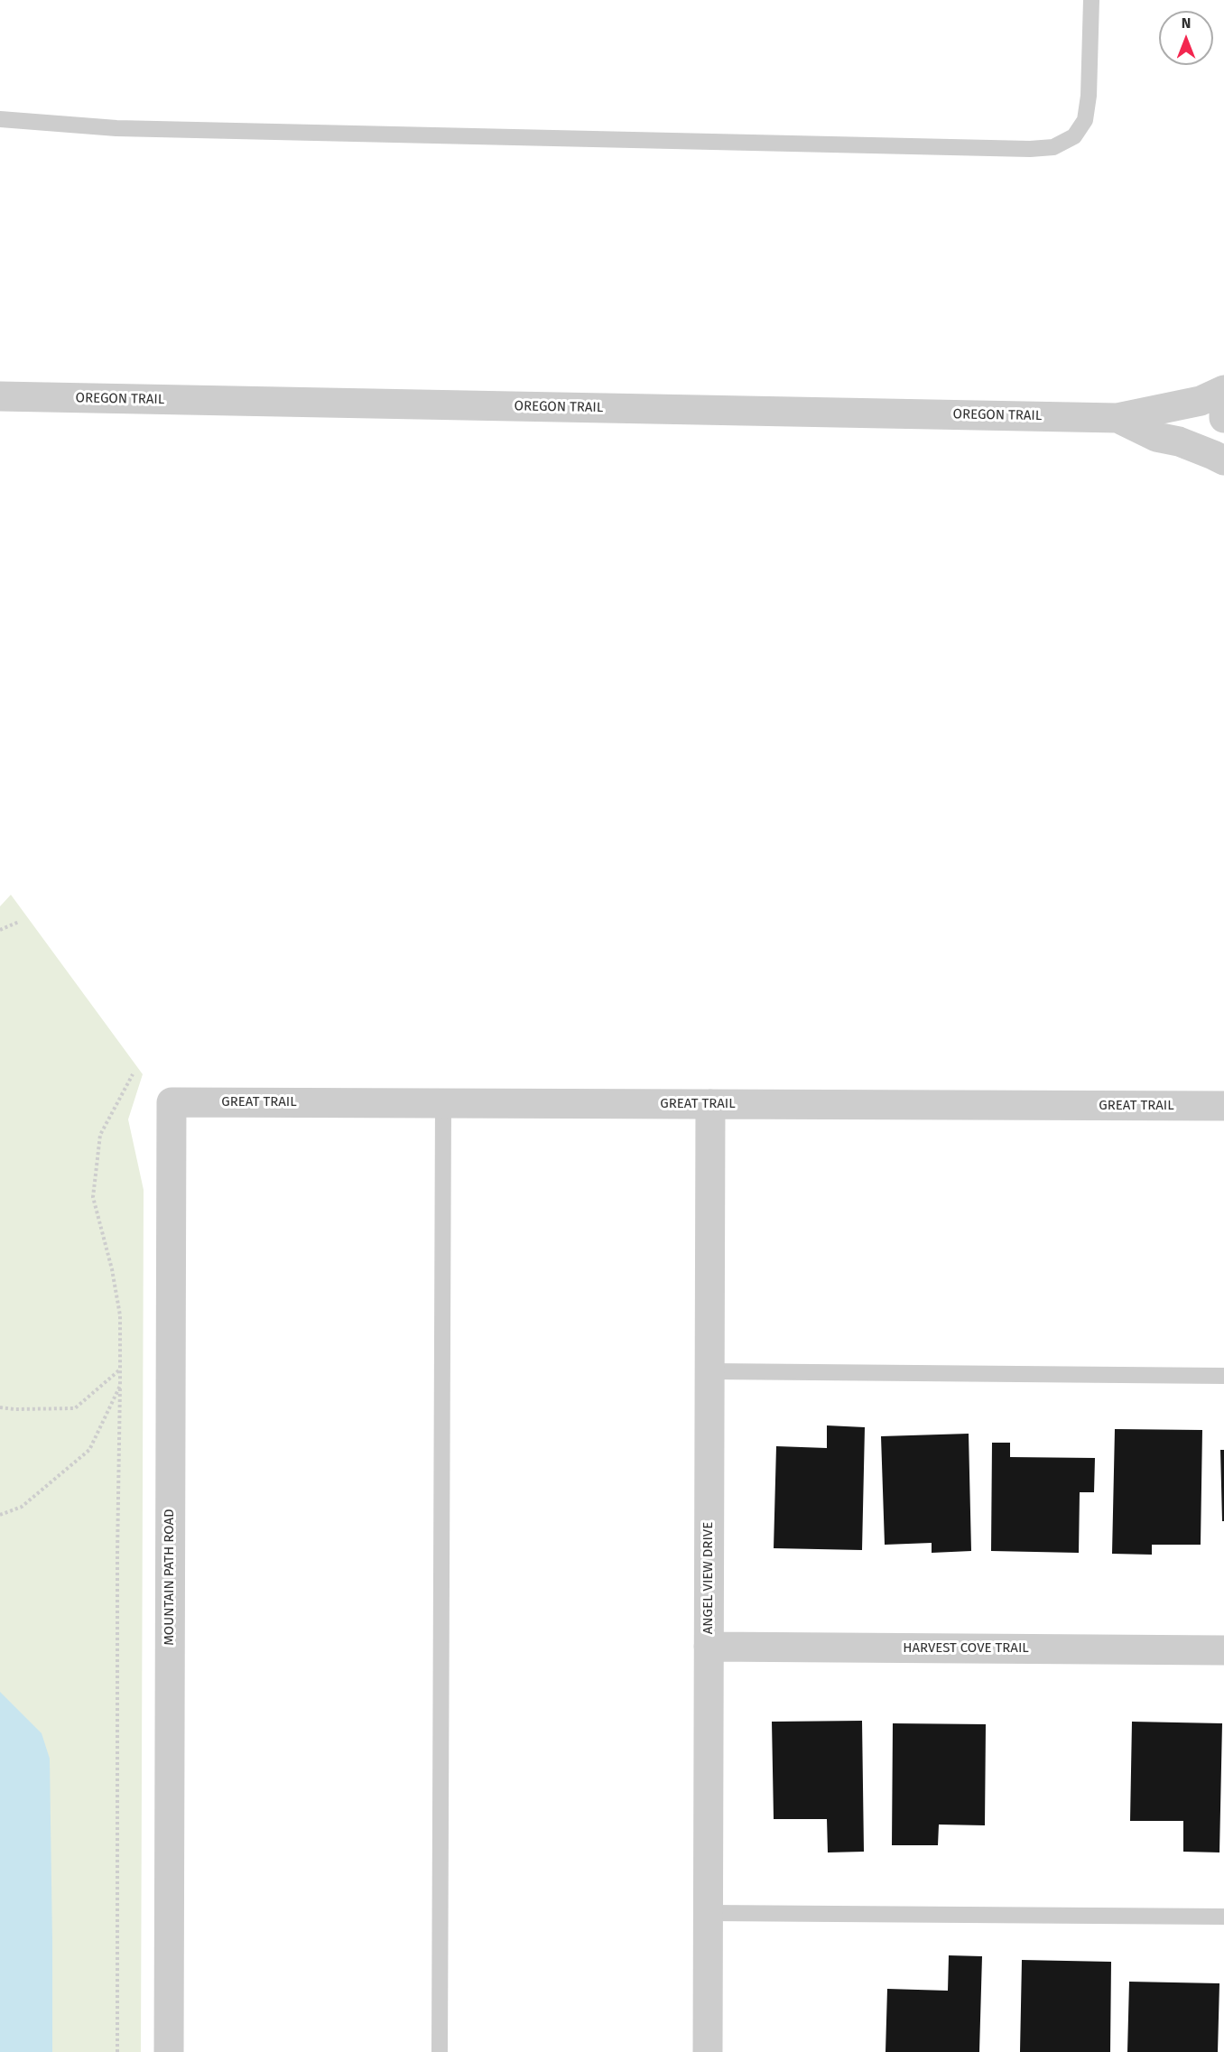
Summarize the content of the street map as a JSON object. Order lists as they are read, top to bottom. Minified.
{"streets":{"street":["OREGON TRAIL","GREAT TRAIL","MOUNTAIN PATH ROAD","ANGEL VIEW DRIVE","HARVEST COVE TRAIL"]},"crossings":[["GREAT TRAIL","MOUNTAIN PATH ROAD"],["GREAT TRAIL","ANGEL VIEW DRIVE"],["ANGEL VIEW DRIVE","HARVEST COVE TRAIL"]],"north":"top"}
